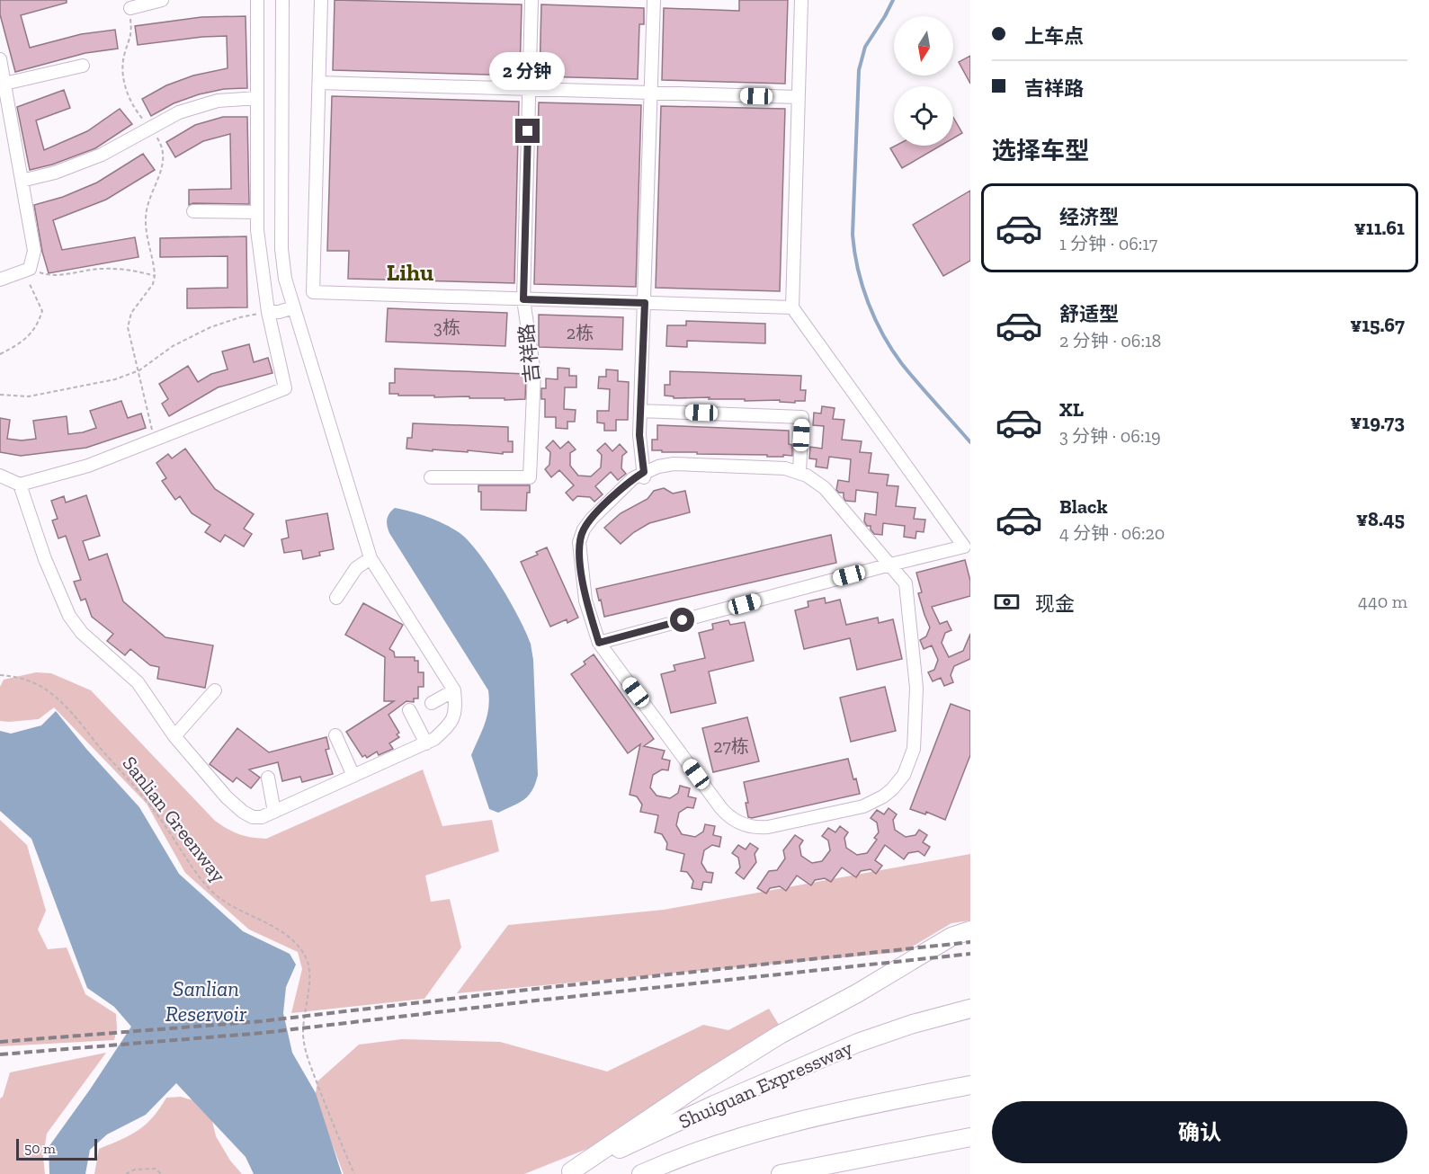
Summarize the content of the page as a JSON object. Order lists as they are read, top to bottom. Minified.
{"streets":{"highway":["Shuiguan Expressway"],"street":["吉祥路"],"path":["Sanlian Greenway"]},"districts":["Lihu"],"water":["Sanlian Reservoir"],"house_numbers":["3栋","2栋","27栋"],"scale_bar":"50 m","north":"bottom","page":{"banner":["上车点","吉祥路"],"bubble":"2 分钟","heading":"选择车型","list":[{"name":"经济型","note":"1 分钟 · 06:17","value":"¥11.61"},{"name":"舒适型","note":"2 分钟 · 06:18","value":"¥15.67"},{"name":"XL","note":"3 分钟 · 06:19","value":"¥19.73"},{"name":"Black","note":"4 分钟 · 06:20","value":"¥8.45"}],"pay":["现金","440 m"],"buttons":"确认","scale":"50 m"}}
